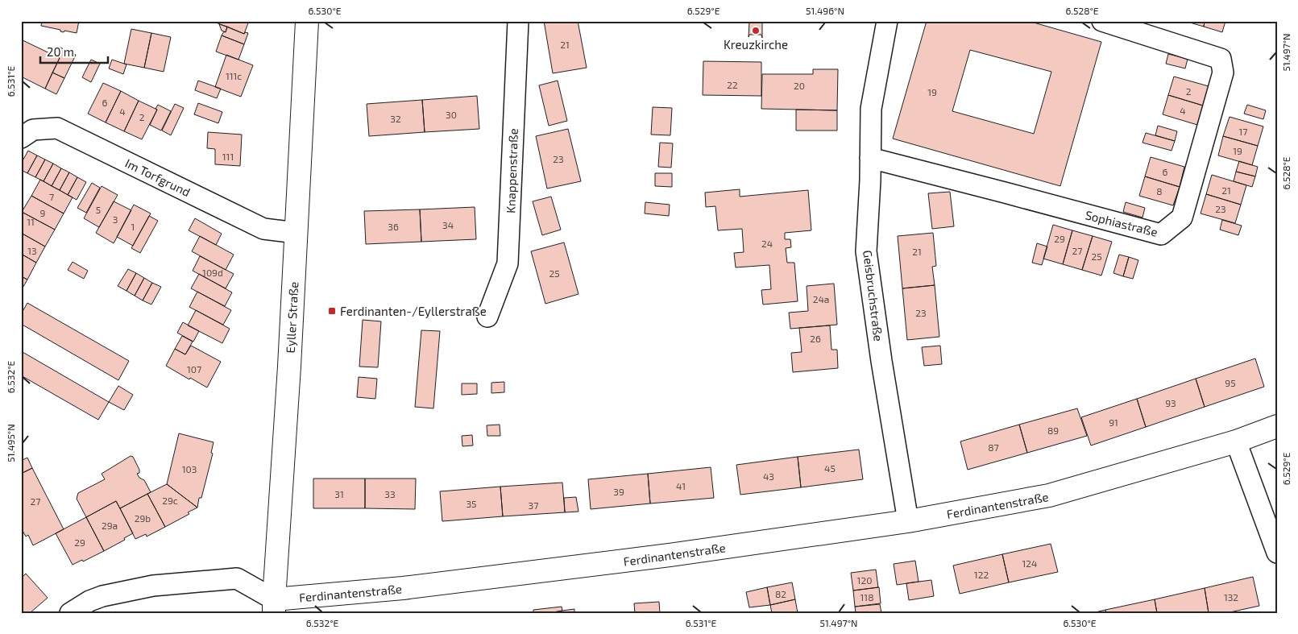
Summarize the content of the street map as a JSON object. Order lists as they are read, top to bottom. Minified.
{"streets":{"street":["Knappenstraße","Im Torfgrund","Sophiastraße","Geisbruchstraße","Eyller Straße","Ferdinantenstraße"]},"crossings":[["Im Torfgrund","Eyller Straße"],["Sophiastraße","Geisbruchstraße"],["Geisbruchstraße","Ferdinantenstraße"],["Eyller Straße","Ferdinantenstraße"]],"places":{"other":["Kreuzkirche"],"transit":["Ferdinanten-/Eyllerstraße"]},"house_numbers":["21","111c","22","20","2","19","6","4","4","30","2","32","17","19","111","23","6","21","8","7","23","5","9","3","11","34","1","36","29","24","13","27","21","25","109d","25","24a","23","26","107","95","93","91","89","87","45","103","43","41","39","31","33","29c","27","35","37","29b","29a","29","124","122","120","82","118","132"],"scale_bar":"20 m","coordinates":["6.530°E","6.529°E","51.496°N","6.528°E","51.497°N","6.531°E","6.532°E","51.495°N"]}
